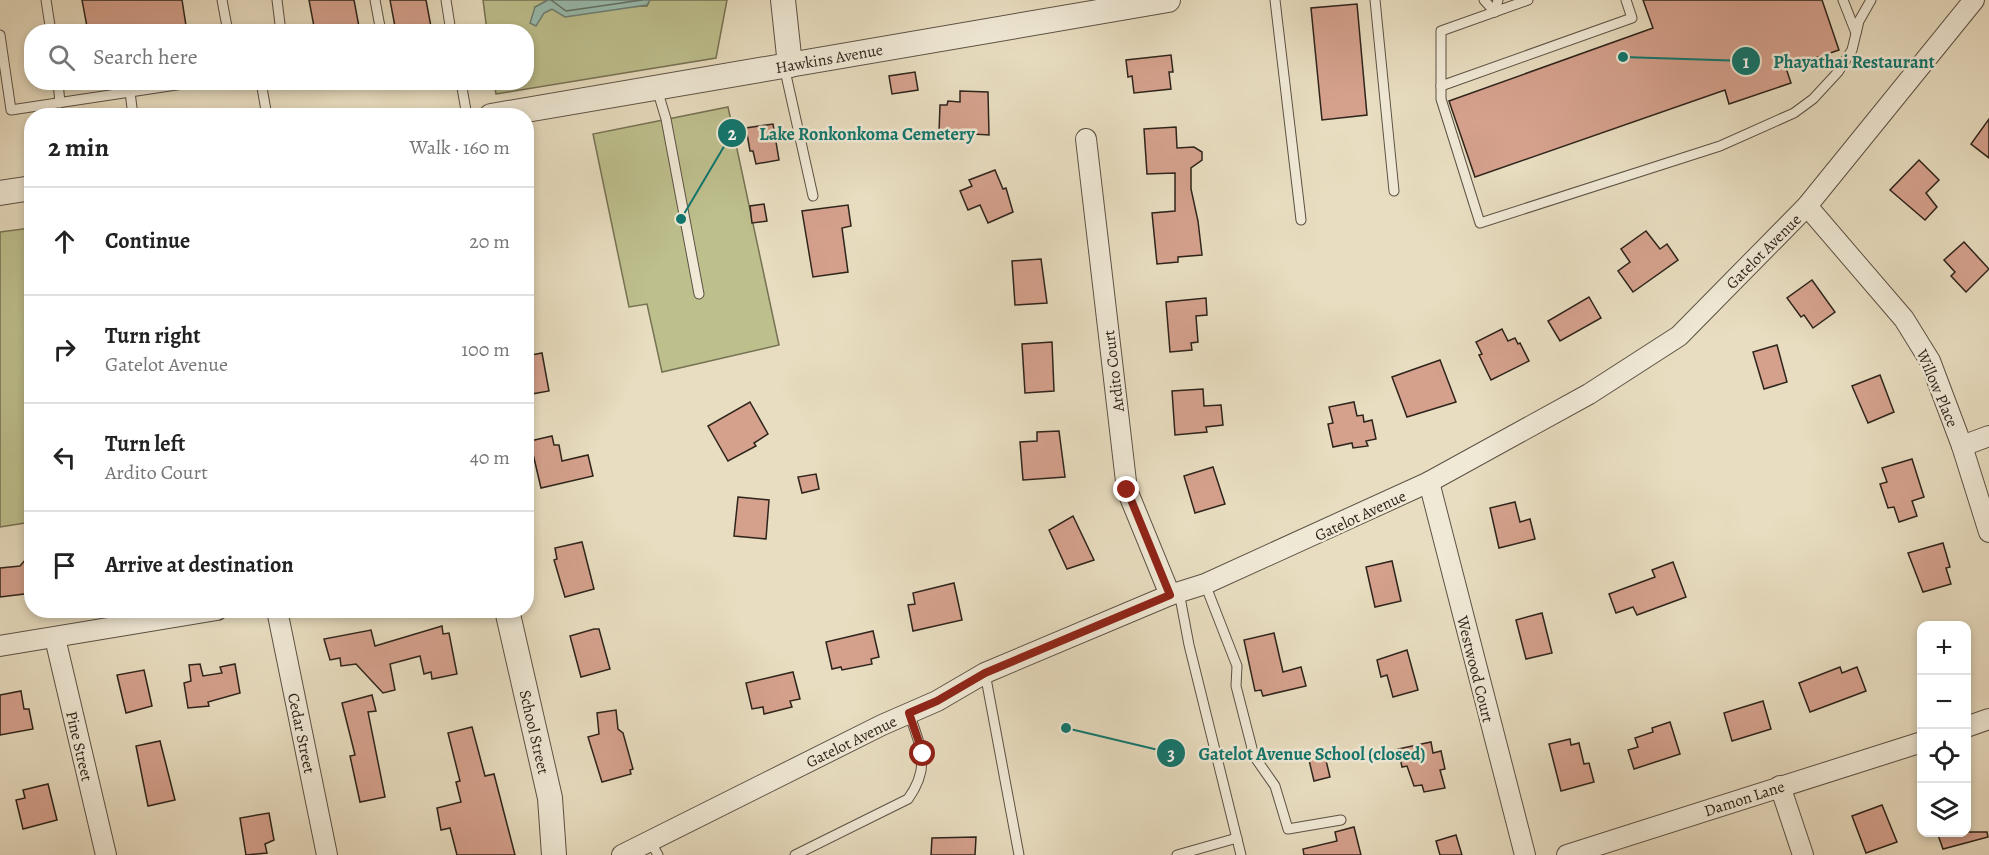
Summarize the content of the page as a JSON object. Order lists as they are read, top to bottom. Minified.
{"streets":{"street":["Hawkins Avenue","Gatelot Avenue","Ardito Court","Willow Place","Westwood Court","School Street","Cedar Street","Pine Street","Damon Lane"]},"crossings":[["Gatelot Avenue","Ardito Court"],["Gatelot Avenue","Willow Place"],["Gatelot Avenue","Westwood Court"]],"places":["Phayathai Restaurant","Lake Ronkonkoma Cemetery","Gatelot Avenue School (closed)"],"page":{"search":"Search here","heading":["2 min","Walk · 160 m"],"list":[["Continue","20 m"],["Turn right","Gatelot Avenue","100 m"],["Turn left","Ardito Court","40 m"],"Arrive at destination"],"map_buttons":["+","−"]}}
